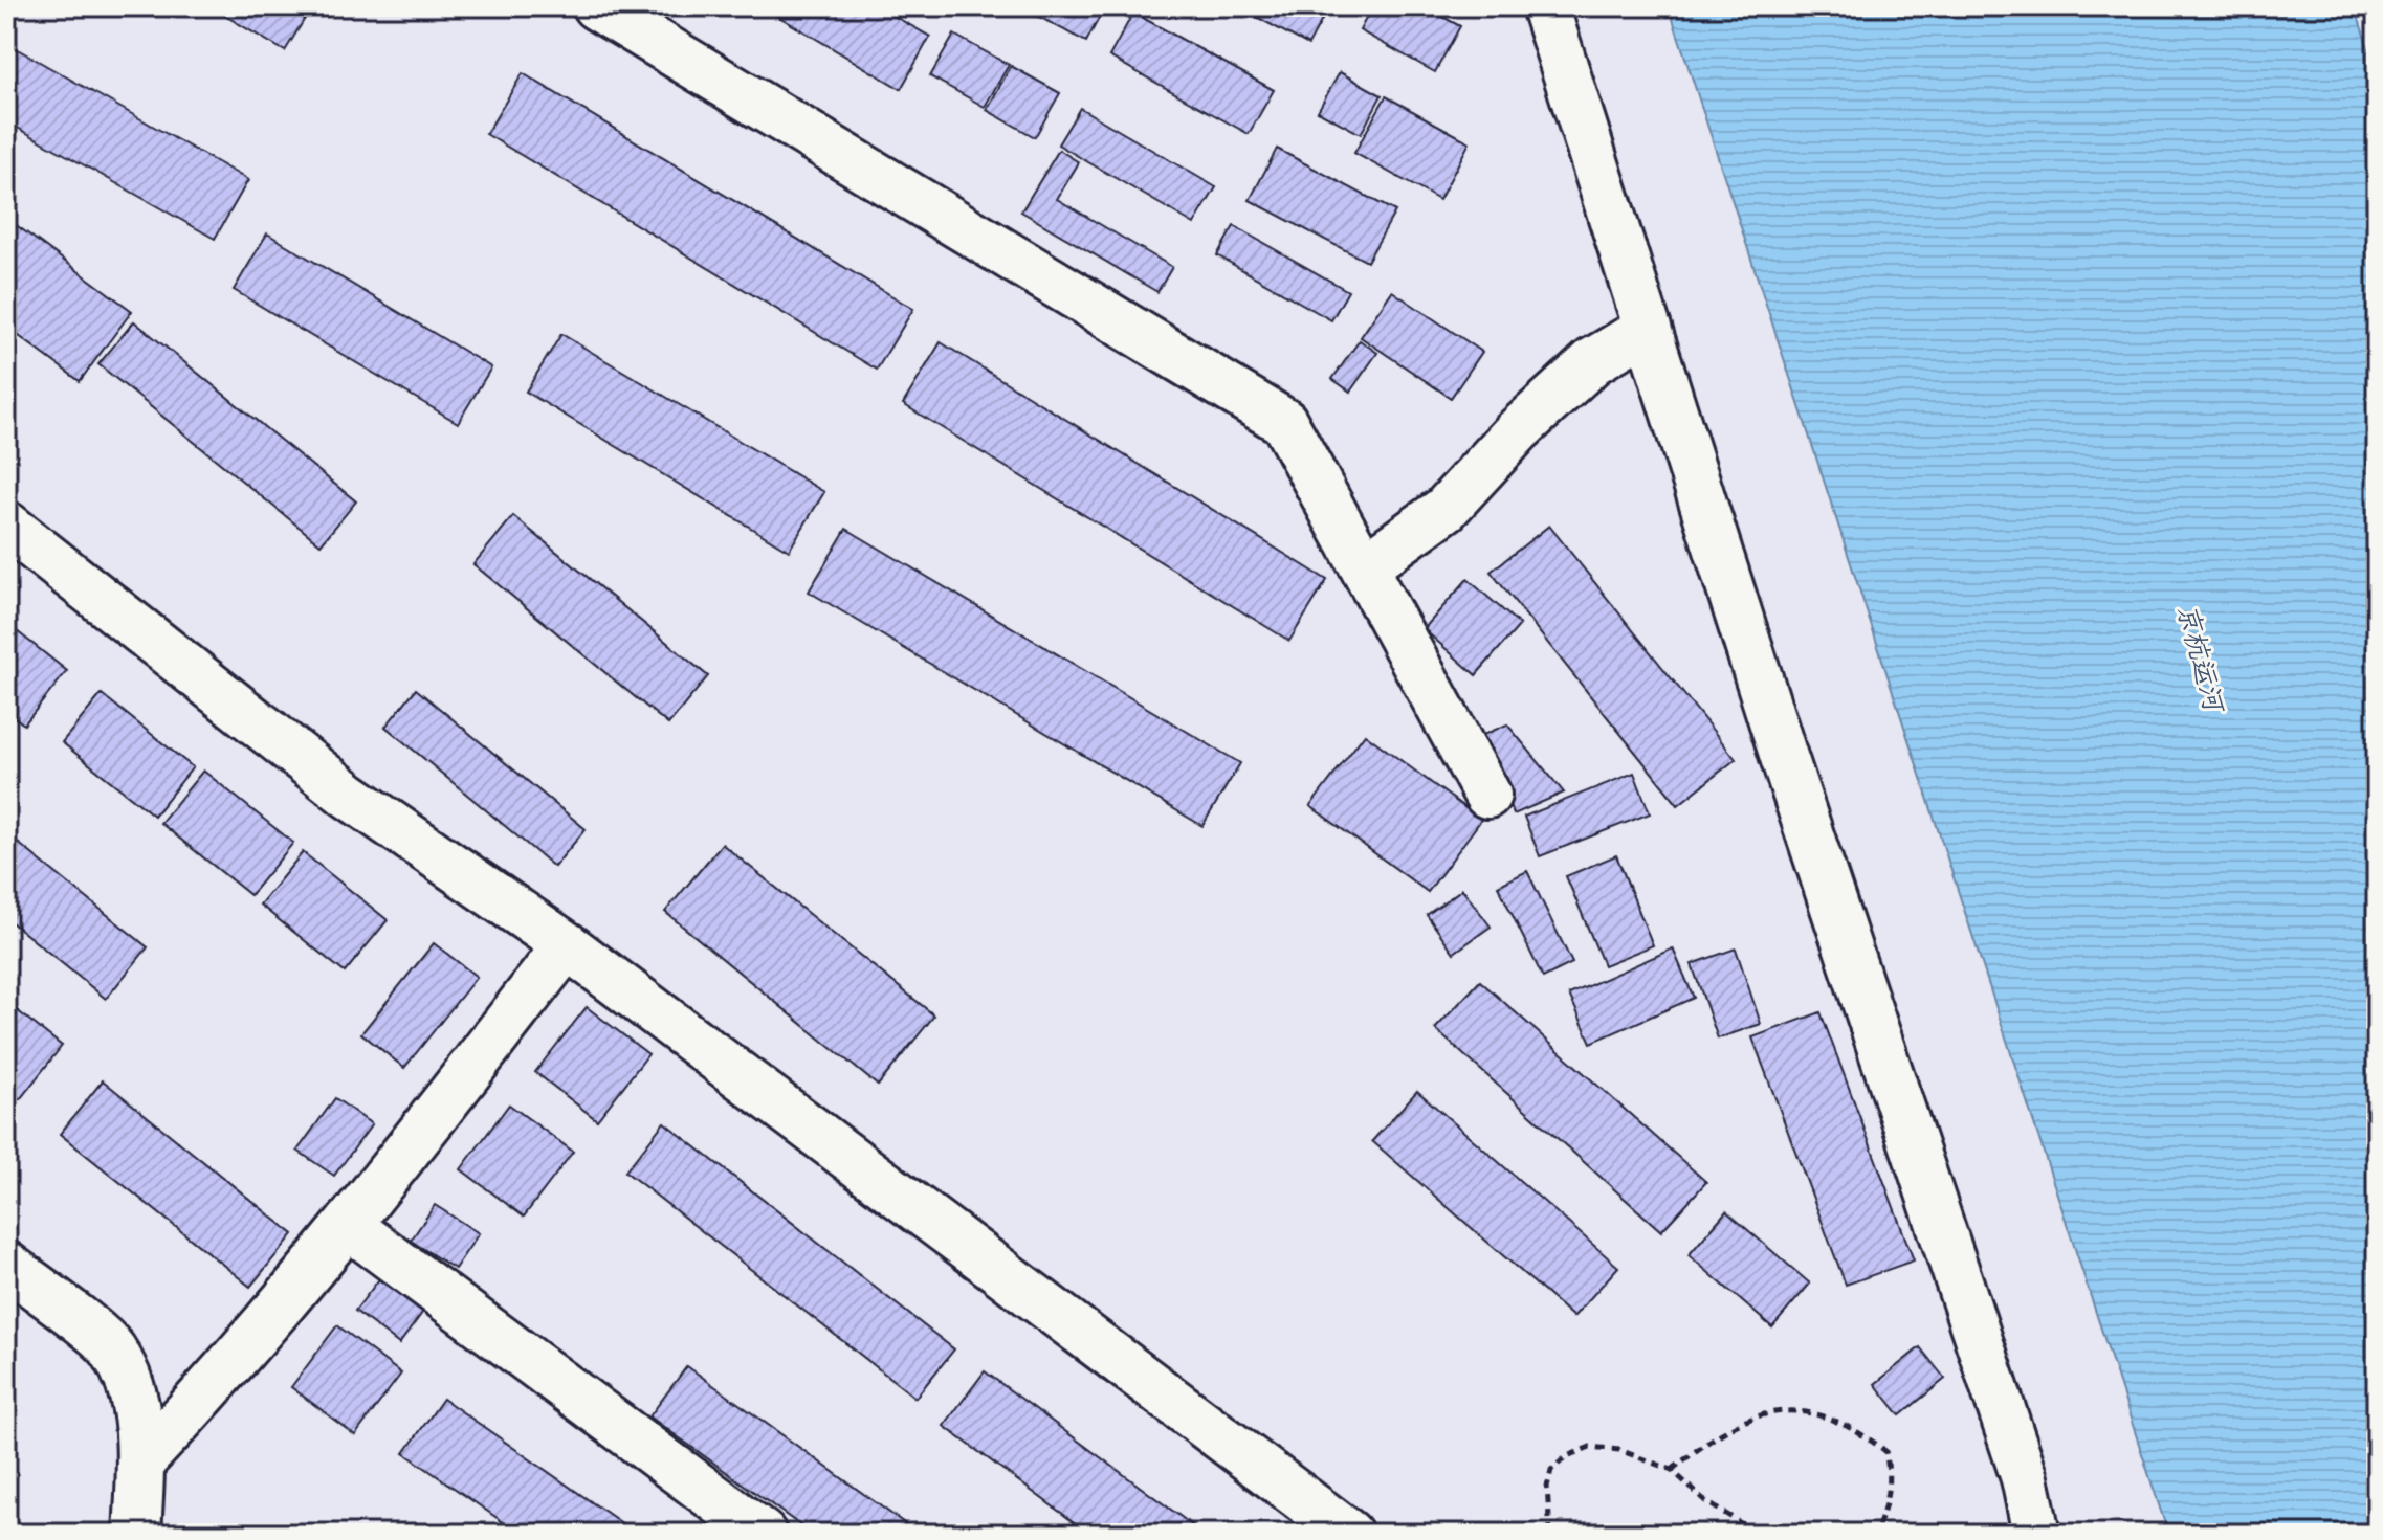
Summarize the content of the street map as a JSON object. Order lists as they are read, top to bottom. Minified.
{"water":["京杭运河"]}
